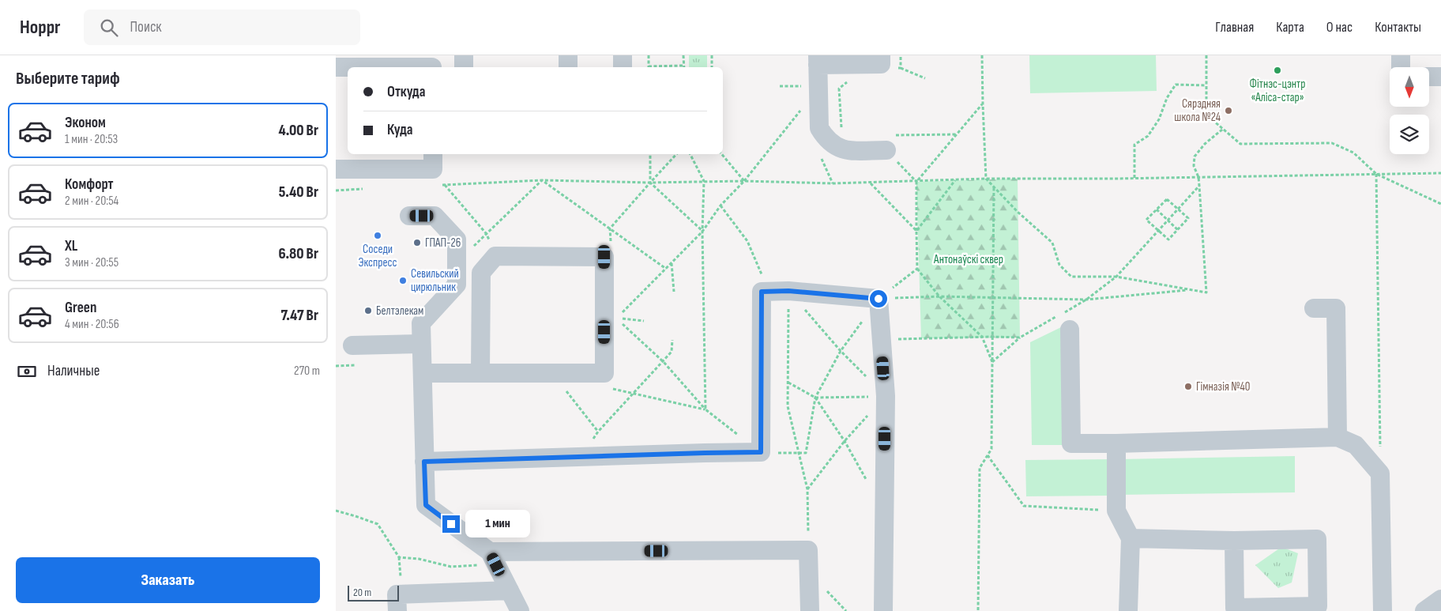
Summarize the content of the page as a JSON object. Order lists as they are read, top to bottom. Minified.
{"parks":["Антонаўскі сквер"],"places":["Фітнэс-цэнтр «Аліса-стар»","Сярэдняя школа №24","Соседи Экспресс","ГПАП-26","Севильский цирюльник","Белтэлекам","Гімназія №40"],"scale_bar":"20 m","north":"bottom","page":{"header":"Hoppr","search":"Поиск","nav":["Главная","Карта","О нас","Контакты"],"heading":"Выберите тариф","banner":["Откуда","Куда"],"list":[{"name":"Эконом","note":"1 мин · 20:53","value":"4.00 Br"},{"name":"Комфорт","note":"2 мин · 20:54","value":"5.40 Br"},{"name":"XL","note":"3 мин · 20:55","value":"6.80 Br"},{"name":"Green","note":"4 мин · 20:56","value":"7.47 Br"}],"pay":["Наличные","270 m"],"bubble":"1 мин","buttons":"Заказать","scale":"20 m"}}
